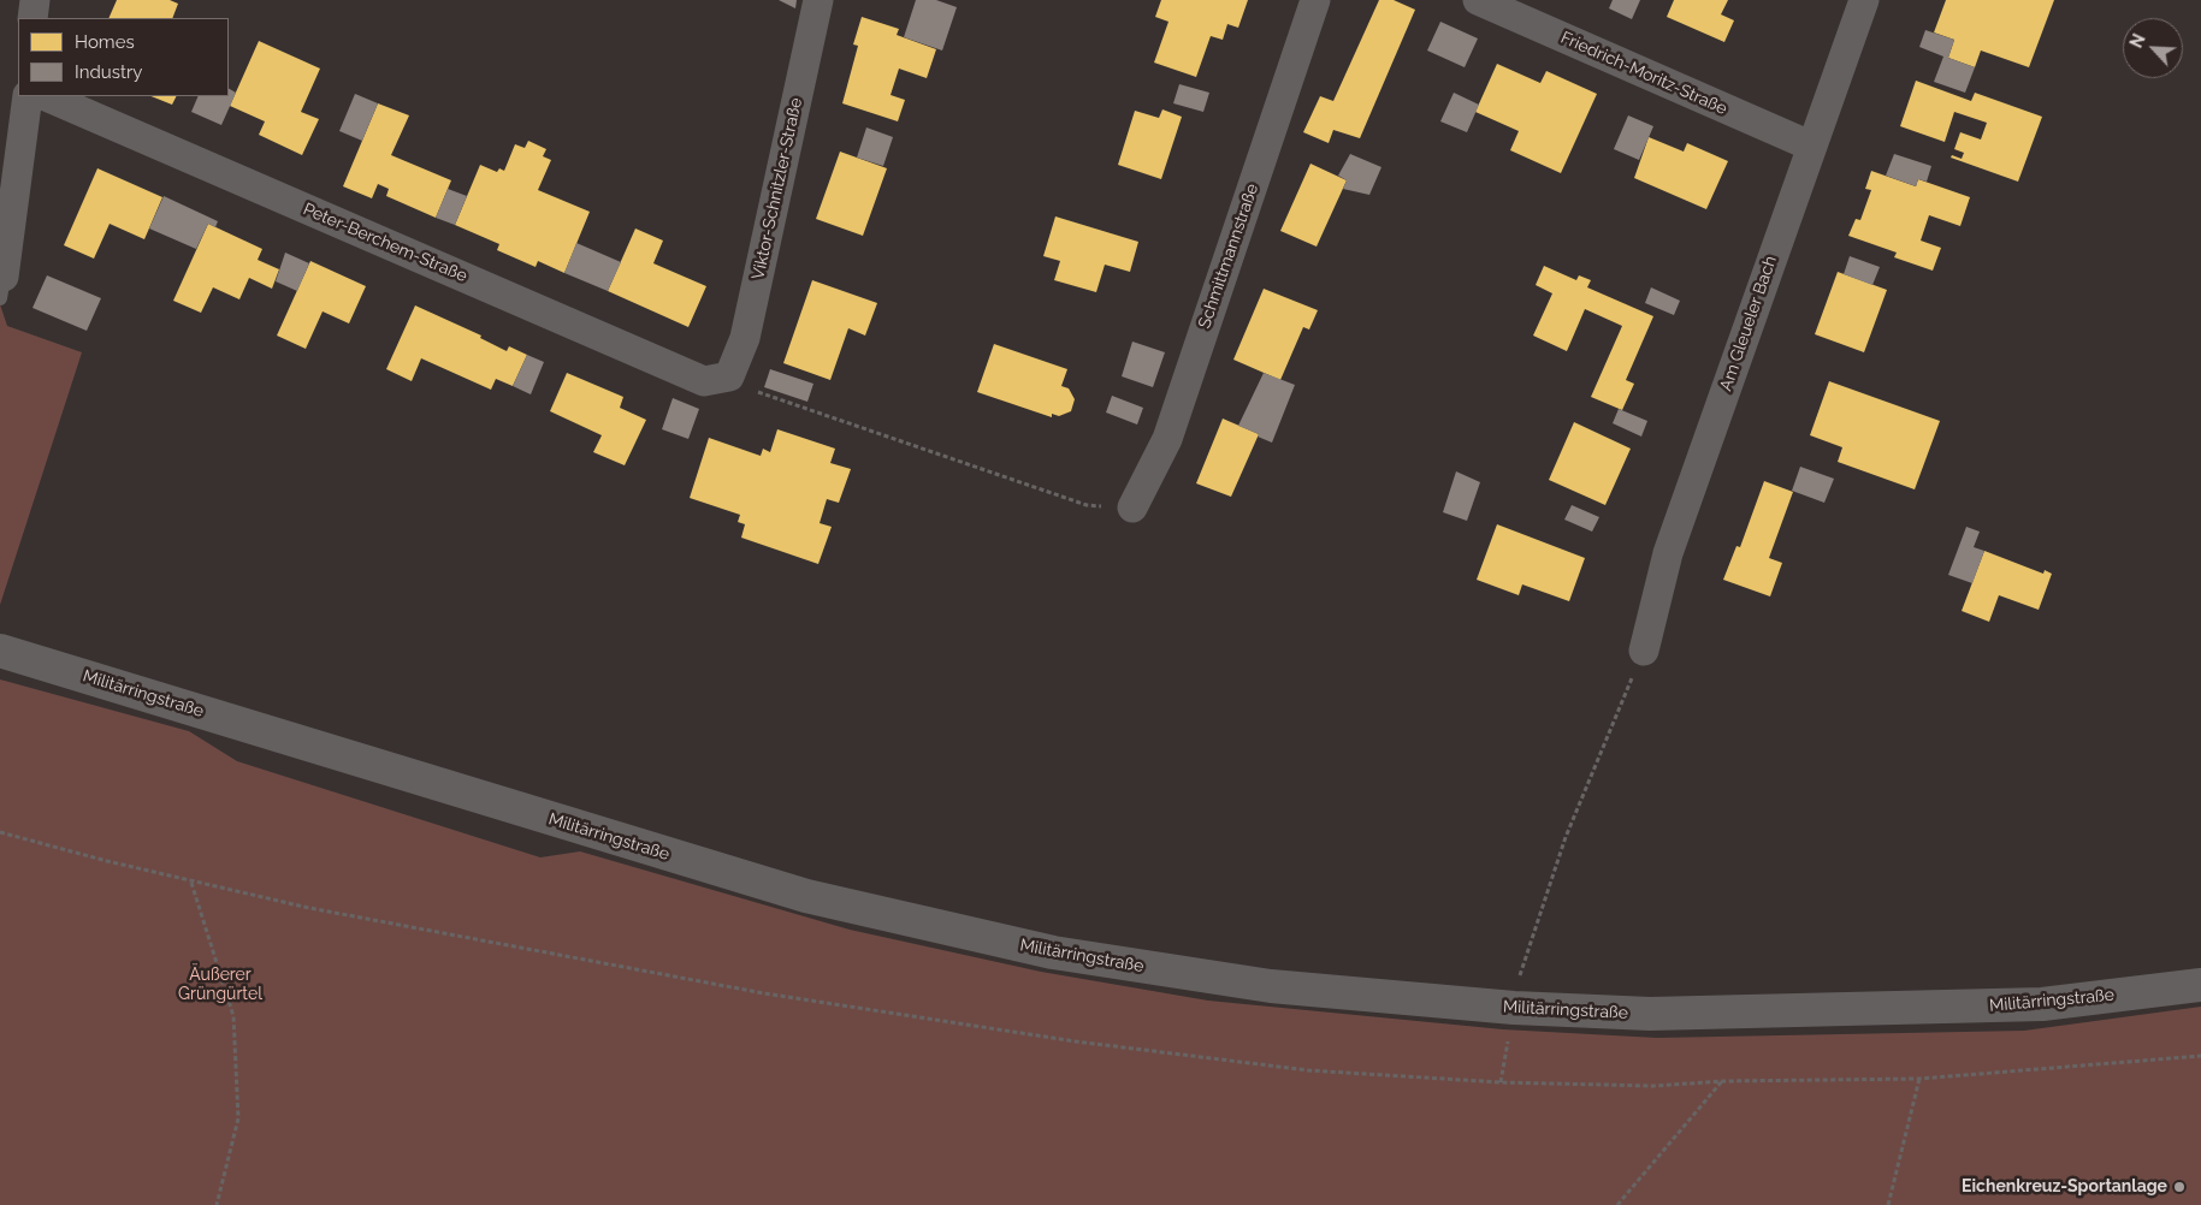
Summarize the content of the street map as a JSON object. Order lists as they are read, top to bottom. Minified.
{"streets":{"main road":["Militärringstraße"],"street":["Friedrich-Moritz-Straße","Viktor-Schnitzler-Straße","Peter-Berchem-Straße","Schmittmannstraße","Am Gleueler Bach"]},"crossings":[["Friedrich-Moritz-Straße","Am Gleueler Bach"],["Viktor-Schnitzler-Straße","Peter-Berchem-Straße"]],"parks":["Äußerer Grüngürtel"],"places":["Eichenkreuz-Sportanlage"],"legend":["Homes","Industry"],"north":"top left"}
